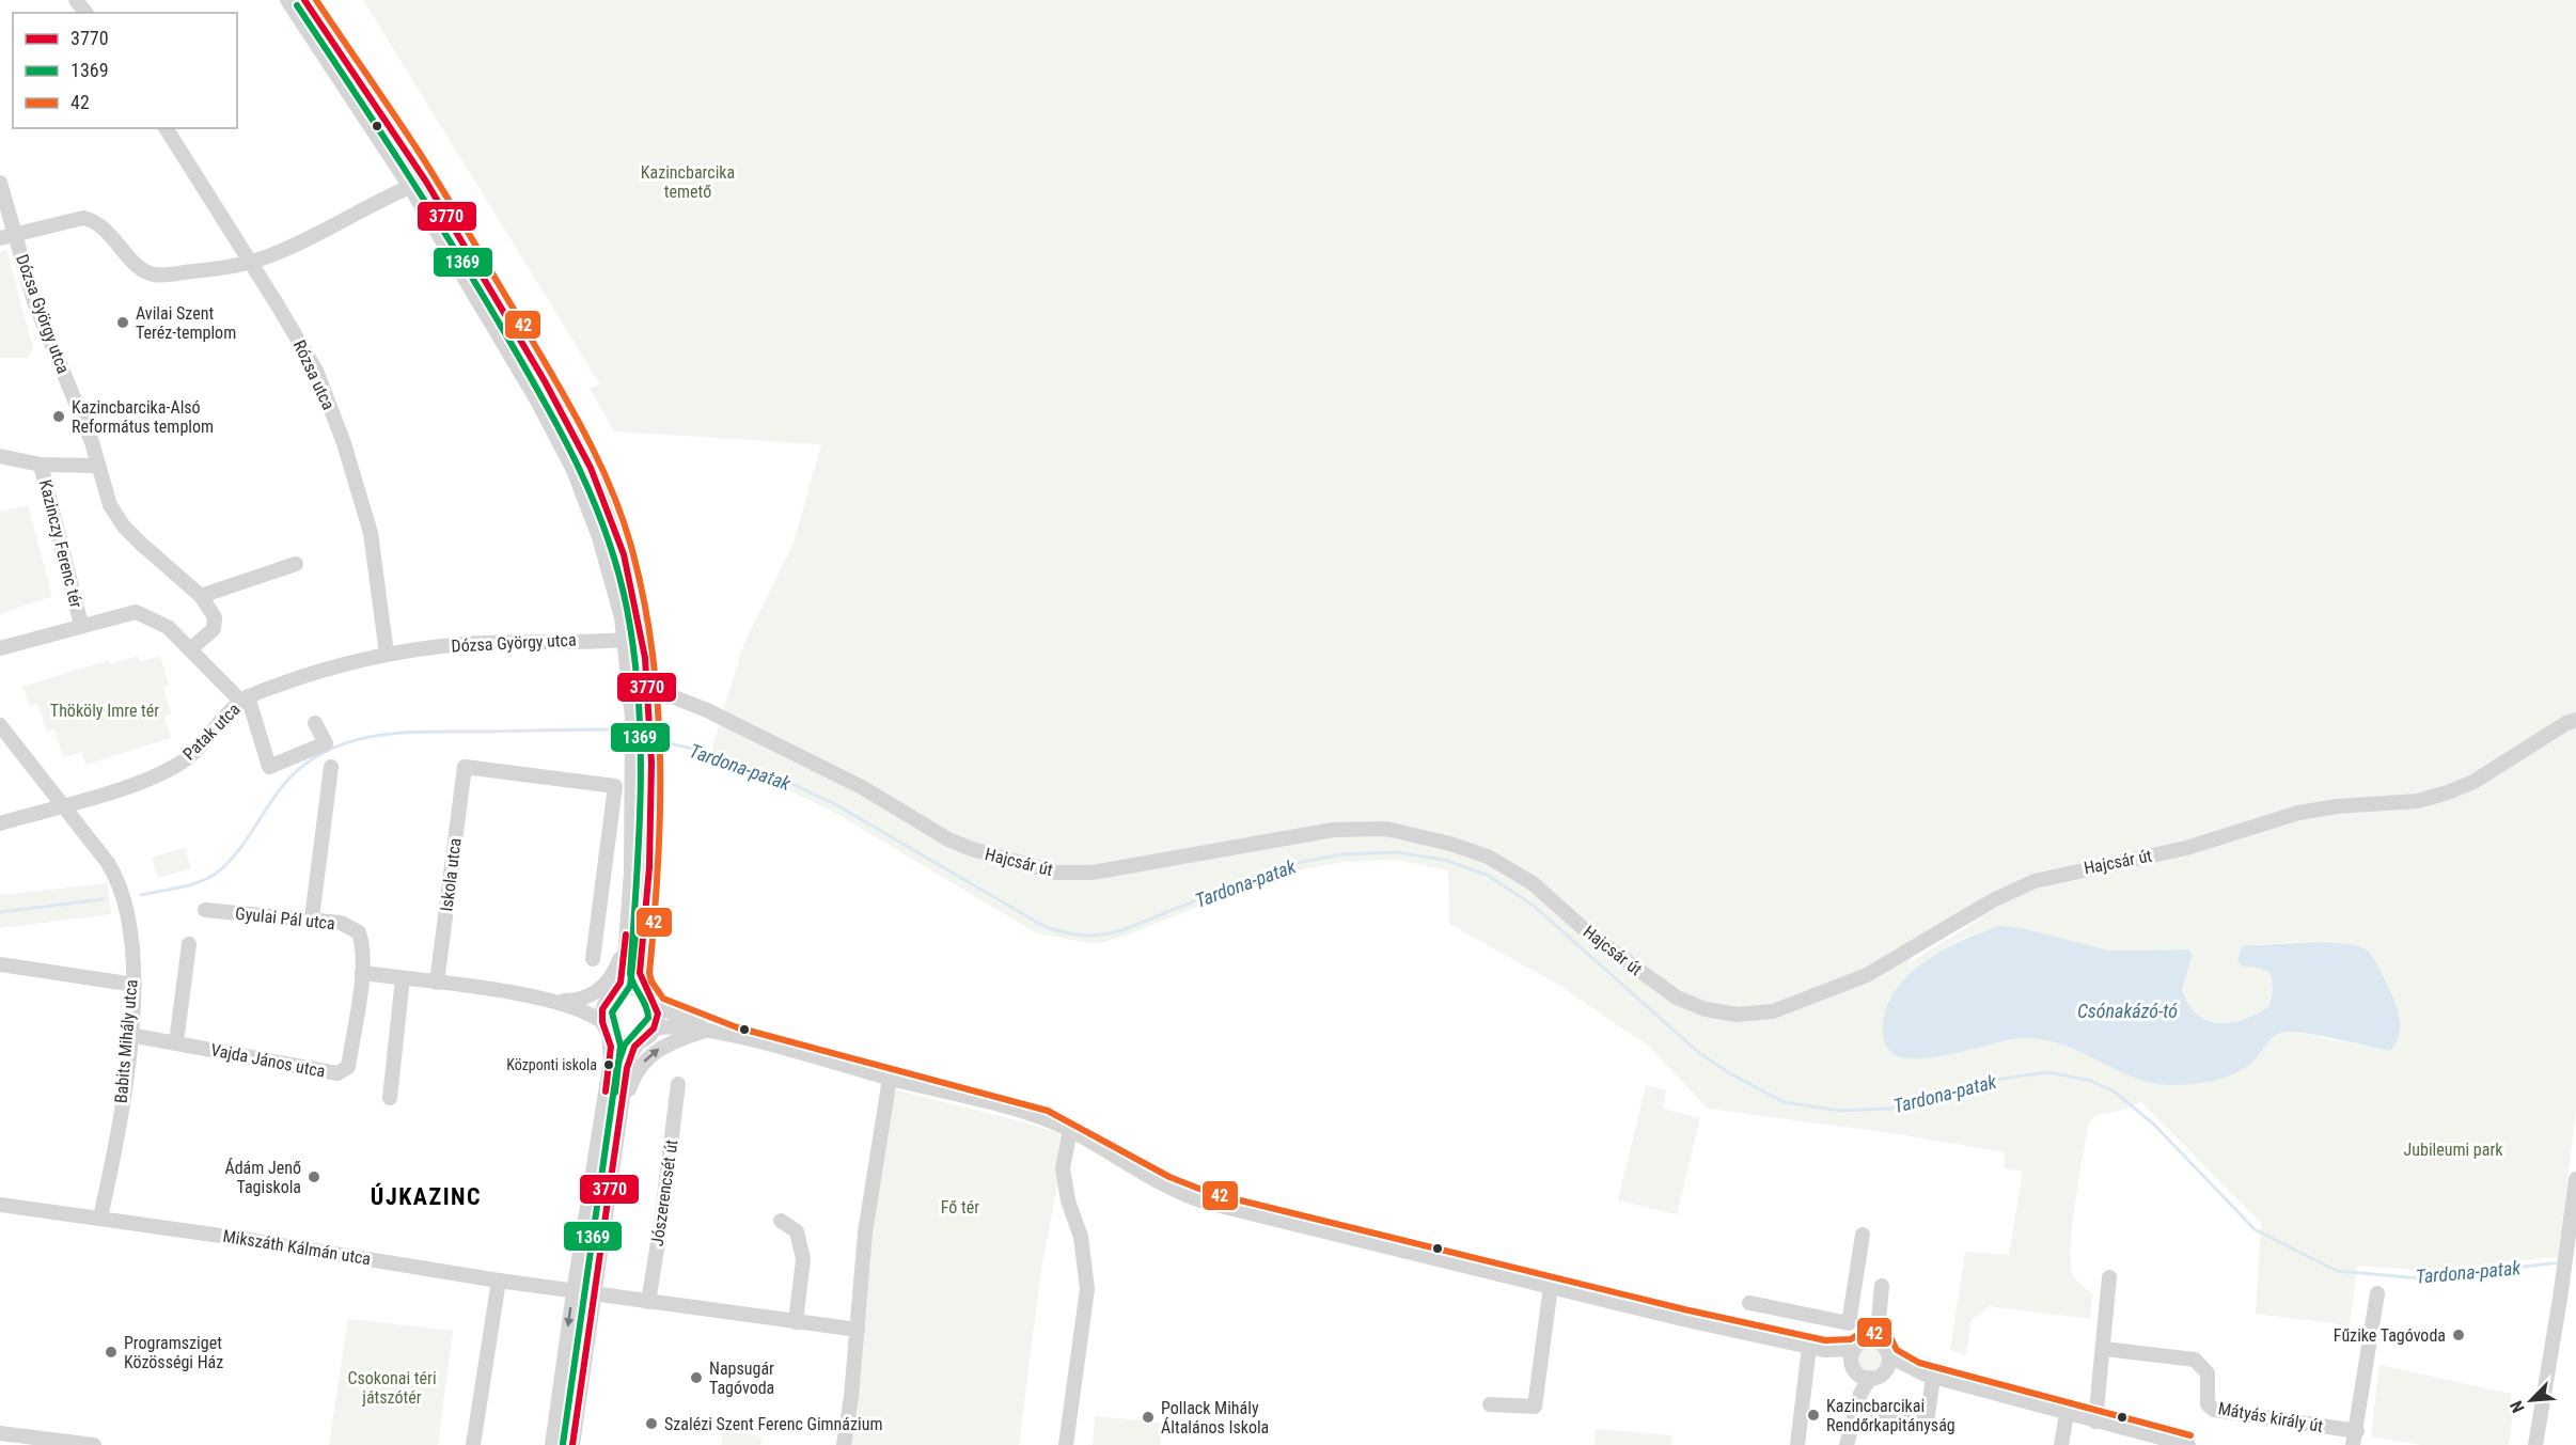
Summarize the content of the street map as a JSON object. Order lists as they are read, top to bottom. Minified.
{"streets":{"street":["Dózsa György utca","Rózsa utca","Kazinczy Ferenc tér","Patak utca","Hajcsár út","Iskola utca","Gyulai Pál utca","Babits Mihály utca","Vajda János utca","Jószerencsét út","Mikszáth Kálmán utca","Mátyás király út"]},"crossings":[["Dózsa György utca","Rózsa utca"],["Dózsa György utca","Patak utca"],["Rózsa utca","Patak utca"],["Patak utca","Babits Mihály utca"],["Gyulai Pál utca","Vajda János utca"],["Babits Mihály utca","Vajda János utca"],["Babits Mihály utca","Mikszáth Kálmán utca"],["Jószerencsét út","Mikszáth Kálmán utca"]],"districts":["ÚJKAZINC"],"water":["Tardona-patak","Csónakázó-tó"],"parks":["Kazincbarcika temető","Thököly Imre tér","Jubileumi park","Fő tér","Csokonai téri játszótér"],"places":["Avilai Szent Teréz-templom","Kazincbarcika-Alsó Református templom","Központi iskola","Ádám Jenő Tagiskola","Fűzike Tagóvoda","Programsziget Közösségi Ház","Napsugár Tagóvoda","Kazincbarcikai Rendőrkapitányság","Pollack Mihály Általános Iskola","Szalézi Szent Ferenc Gimnázium"],"lines":["transit line 3770","transit line 42","transit line 1369"],"legend":["3770","1369","42"],"north":"bottom left"}
